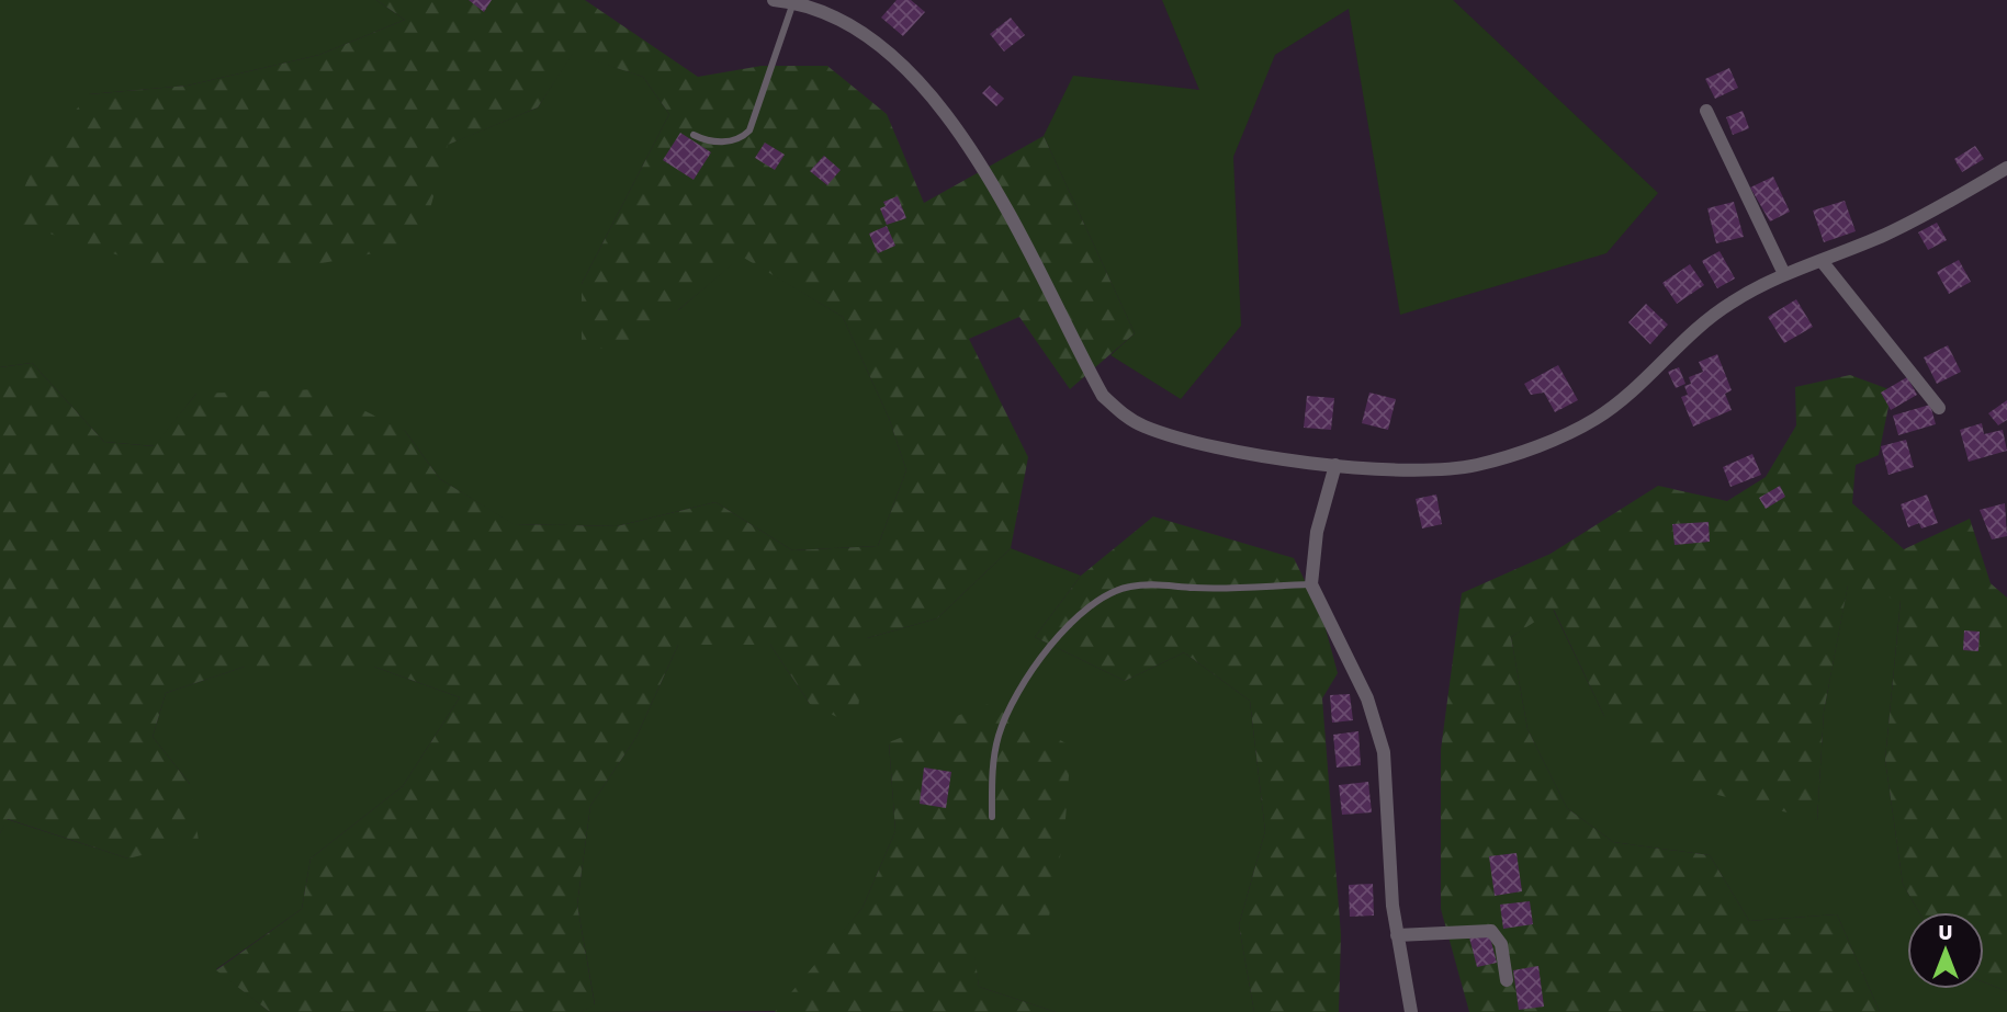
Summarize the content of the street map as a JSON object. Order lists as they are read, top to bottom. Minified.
{"north":"top"}
